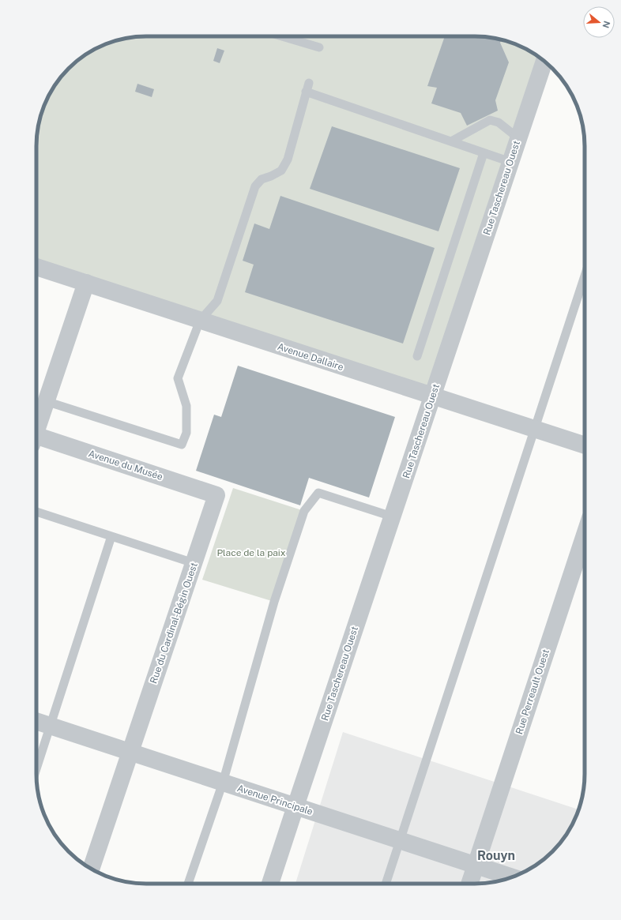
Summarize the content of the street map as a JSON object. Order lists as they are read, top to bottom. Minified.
{"streets":{"street":["Rue Taschereau Ouest","Avenue Dallaire","Avenue du Musée","Rue du Cardinal-Bégin Ouest","Rue Perreault Ouest","Avenue Principale"]},"crossings":[["Rue Taschereau Ouest","Avenue Dallaire"],["Rue Taschereau Ouest","Avenue Principale"],["Avenue du Musée","Rue du Cardinal-Bégin Ouest"],["Rue du Cardinal-Bégin Ouest","Avenue Principale"],["Rue Perreault Ouest","Avenue Principale"]],"districts":["Rouyn"],"parks":["Place de la paix"],"north":"right"}
